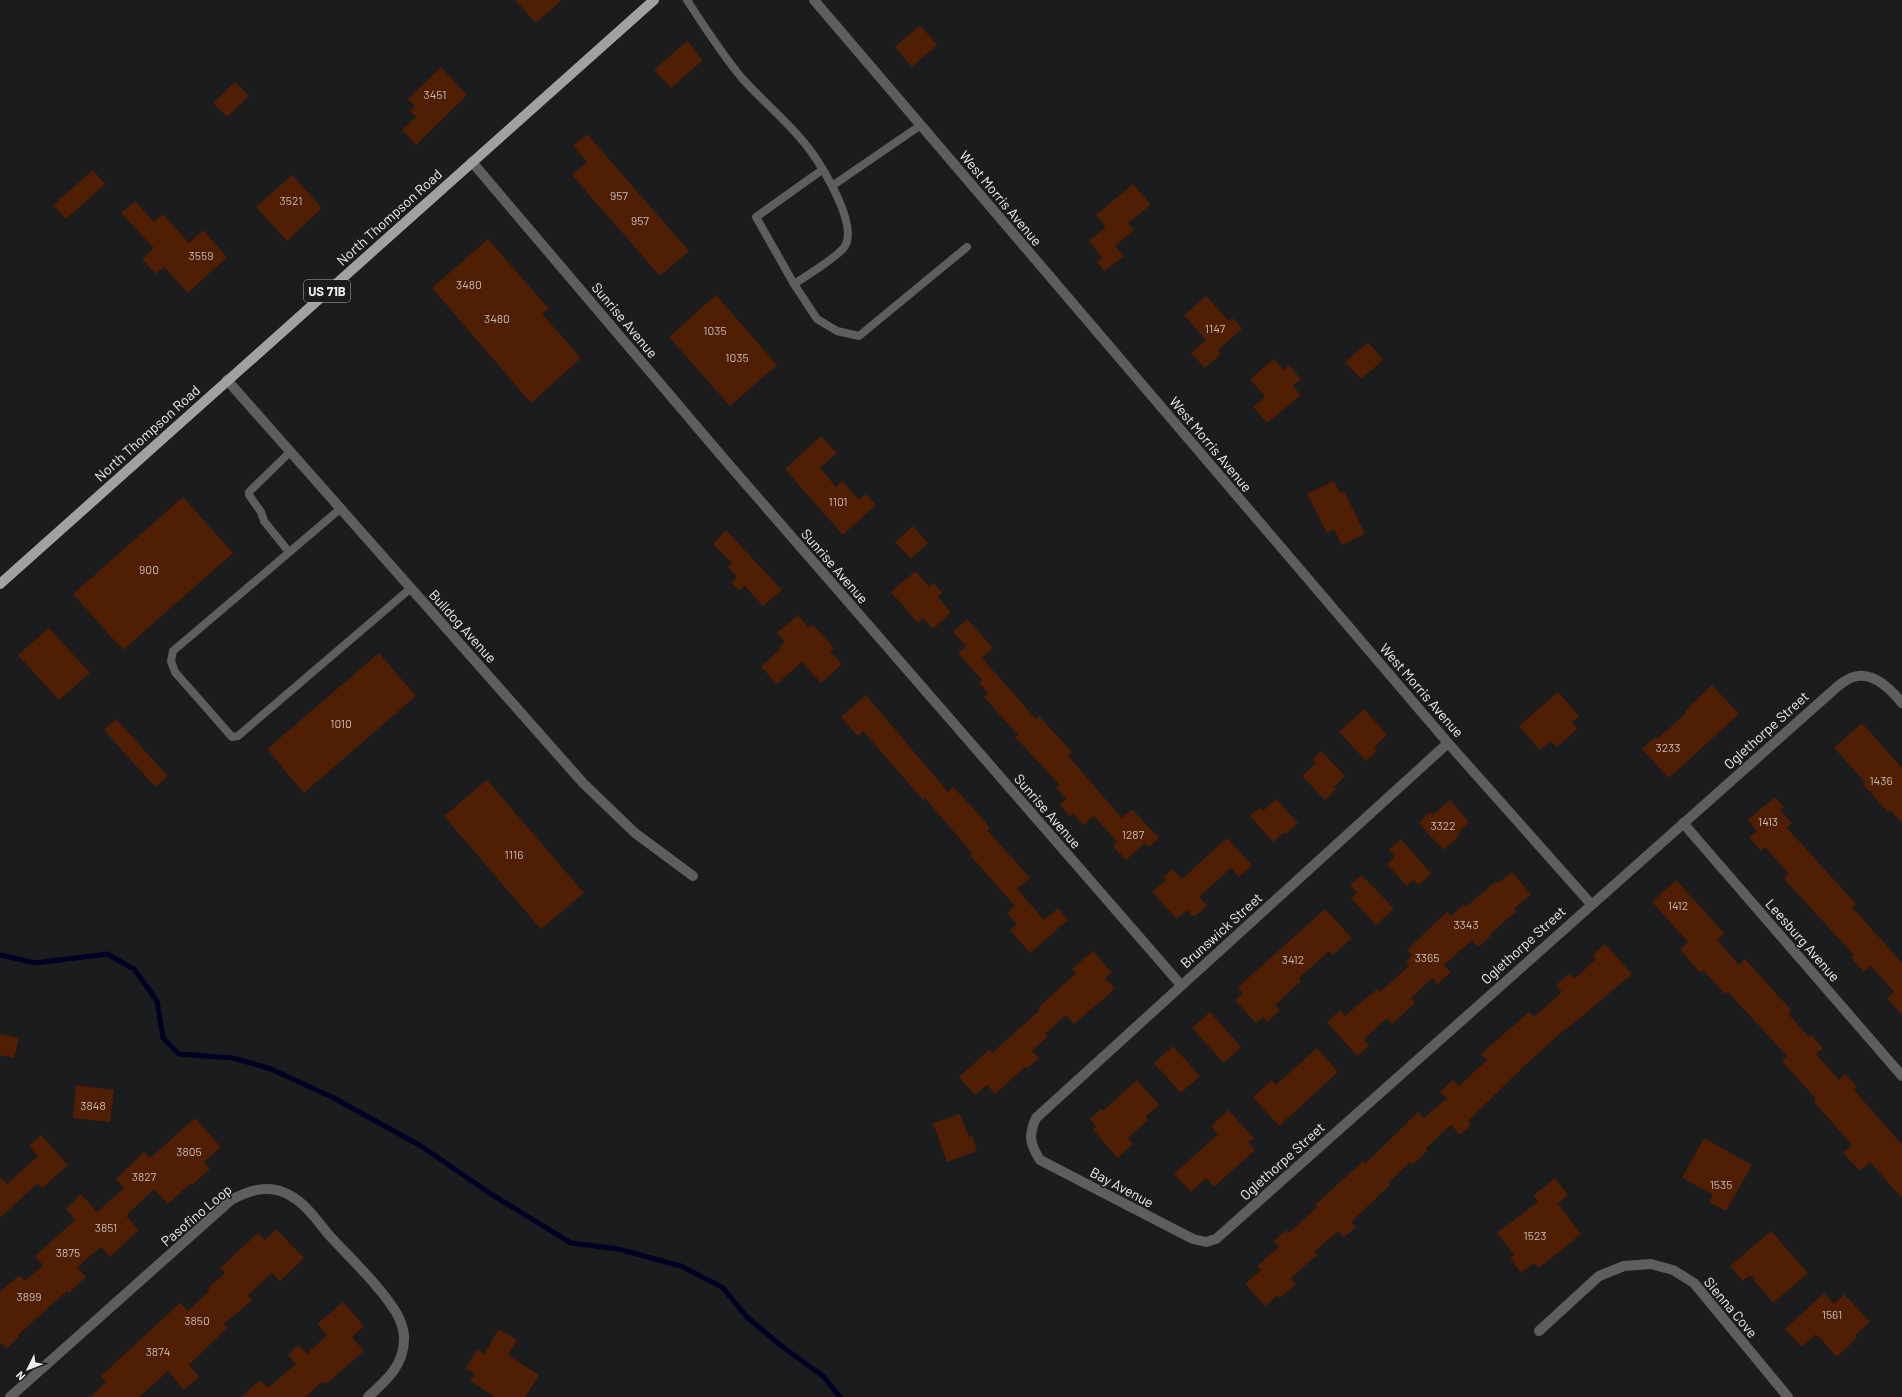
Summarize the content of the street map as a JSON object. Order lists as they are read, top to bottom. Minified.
{"streets":{"main road":["North Thompson Road","US 71B"],"street":["West Morris Avenue","Sunrise Avenue","Bulldog Avenue","Oglethorpe Street","Brunswick Street","Leesburg Avenue","Bay Avenue","Pasofino Loop","Sienna Cove"]},"crossings":[["West Morris Avenue","Oglethorpe Street"],["West Morris Avenue","Brunswick Street"],["North Thompson Road","Sunrise Avenue"],["North Thompson Road","Bulldog Avenue"],["Sunrise Avenue","Brunswick Street"],["Oglethorpe Street","Leesburg Avenue"],["Oglethorpe Street","Bay Avenue"],["Brunswick Street","Bay Avenue"]],"house_numbers":["3451","957","3521","957","3559","3480","3480","1147","1035","1035","1101","900","1010","3233","1436","1413","3322","1287","1116","1412","3343","3365","3412","3848","3805","3827","1535","3851","1523","3875","3899","1561","3850","3874"],"north":"bottom left"}
